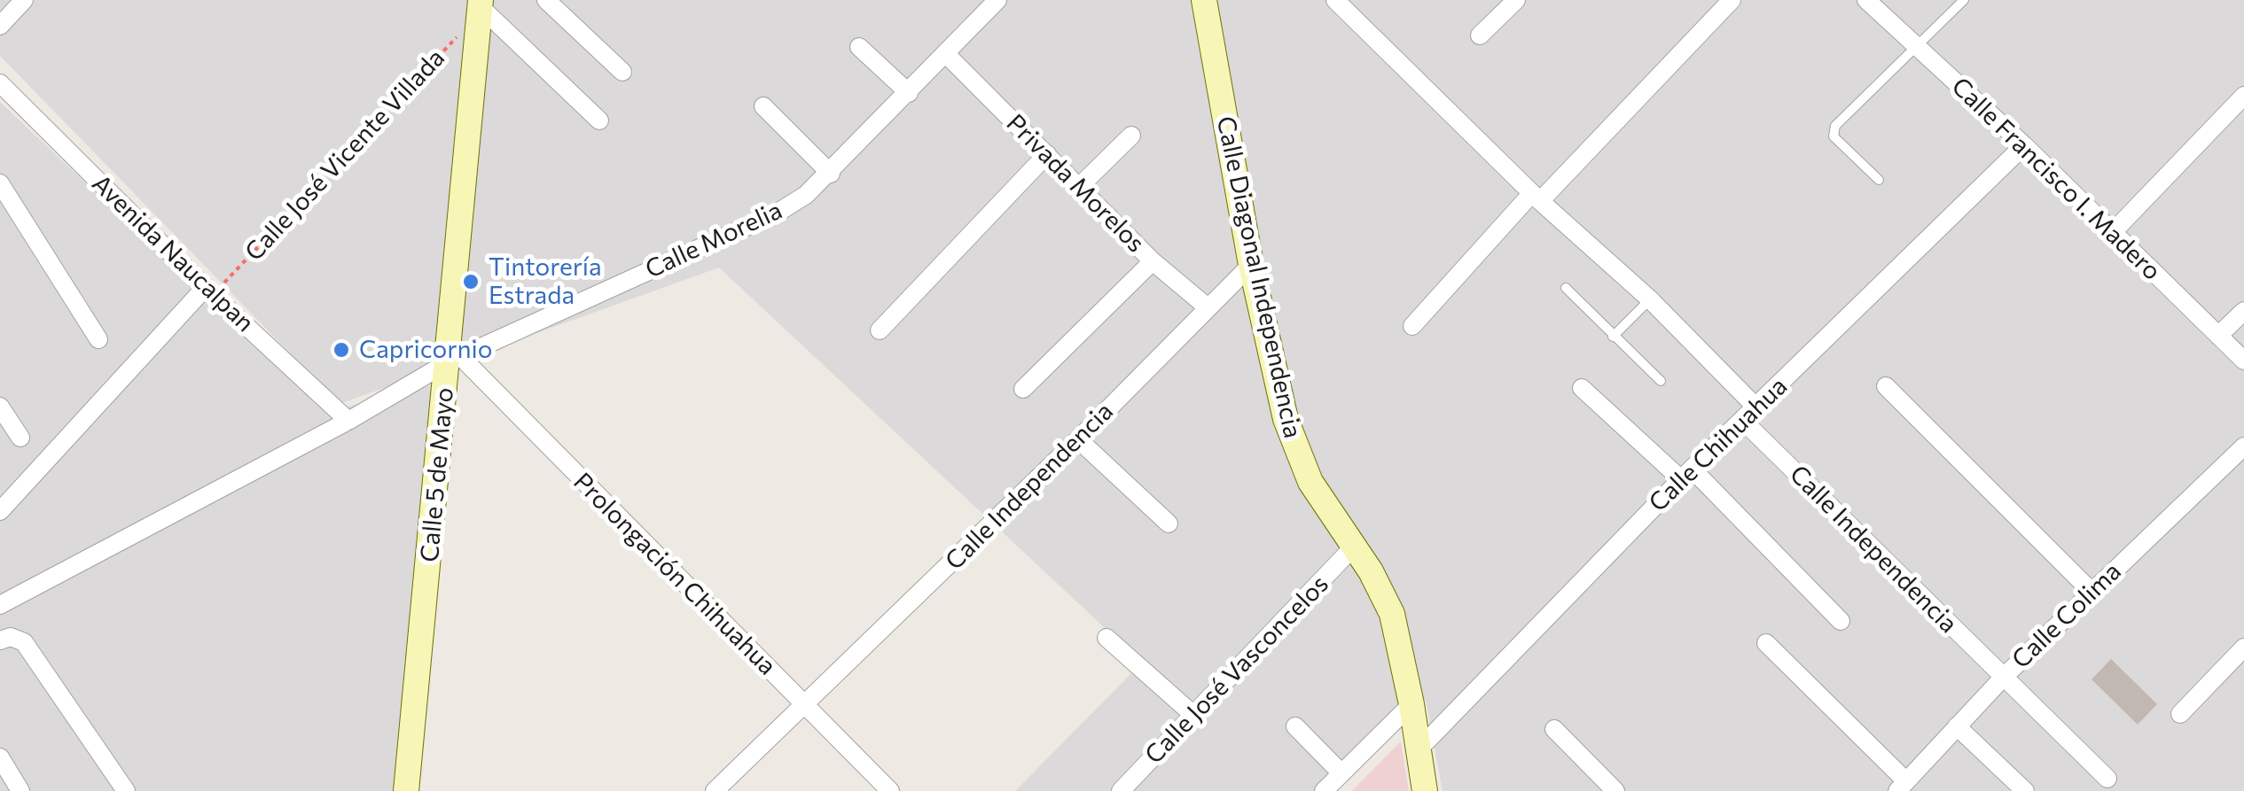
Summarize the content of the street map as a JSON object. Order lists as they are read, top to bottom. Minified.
{"streets":{"main road":["Calle Diagonal Independencia","Calle 5 de Mayo"],"street":["Calle Francisco I. Madero","Privada Morelos","Calle Morelia","Avenida Naucalpan","Calle Chihuahua","Calle Independencia","Prolongación Chihuahua","Calle Colima","Calle José Vasconcelos"],"path":["Calle José Vicente Villada"]},"crossings":[["Calle José Vicente Villada","Avenida Naucalpan"],["Calle José Vicente Villada","Calle 5 de Mayo"],["Calle Francisco I. Madero","Calle Chihuahua"],["Privada Morelos","Calle Morelia"],["Privada Morelos","Calle Independencia"],["Calle Morelia","Avenida Naucalpan"],["Calle Morelia","Calle 5 de Mayo"],["Calle Morelia","Prolongación Chihuahua"],["Calle Diagonal Independencia","Calle Chihuahua"],["Calle Diagonal Independencia","Calle Independencia"],["Calle Diagonal Independencia","Calle José Vasconcelos"],["Calle Chihuahua","Calle Independencia"],["Calle 5 de Mayo","Prolongación Chihuahua"],["Calle Independencia","Prolongación Chihuahua"],["Calle Independencia","Calle Colima"]],"places":["Tintorería Estrada","Capricornio"]}
